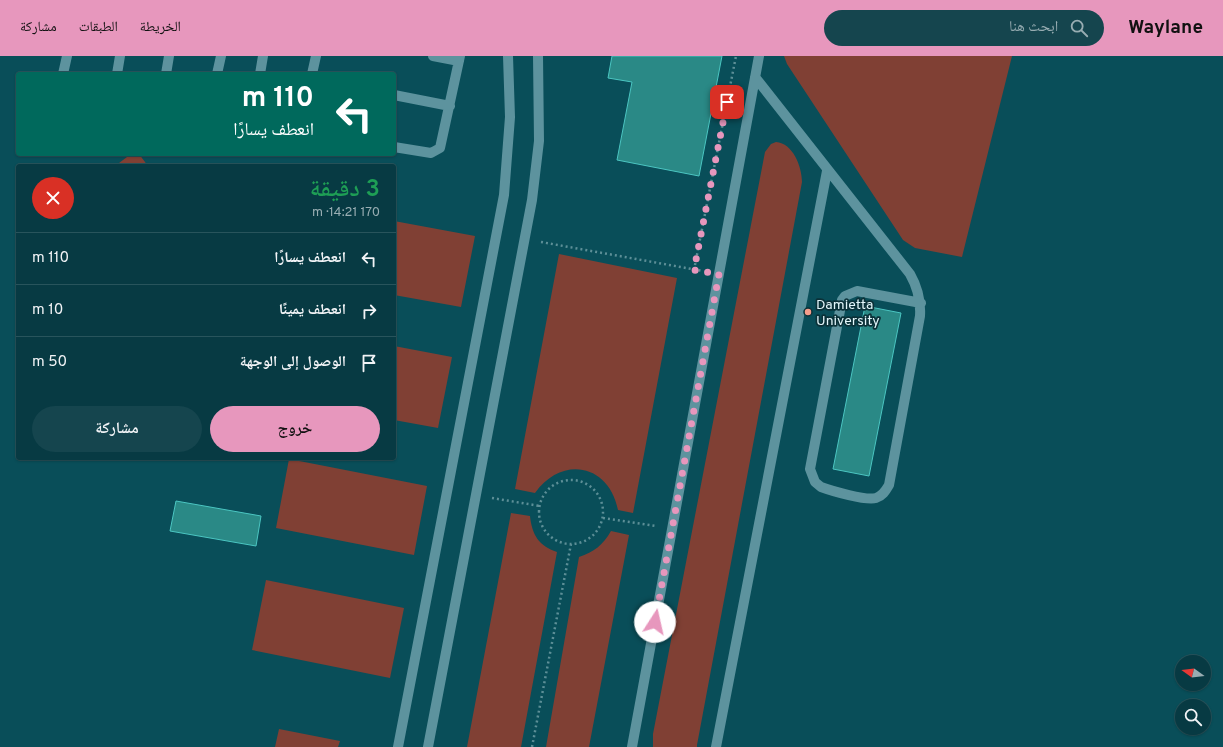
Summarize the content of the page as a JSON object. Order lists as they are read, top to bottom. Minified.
{"places":["Damietta University"],"north":"left","page":{"header":"Waylane","search":"ابحث هنا","nav":["الخريطة","الطبقات","مشاركة"],"turn":["110 m","انعطف يسارًا"],"heading":["3 دقيقة","170 m · 14:21"],"list":[{"name":"انعطف يسارًا","value":"110 m"},{"name":"انعطف يمينًا","value":"10 m"},{"name":"الوصول إلى الوجهة","value":"50 m"}],"buttons":["خروج","مشاركة"]}}
